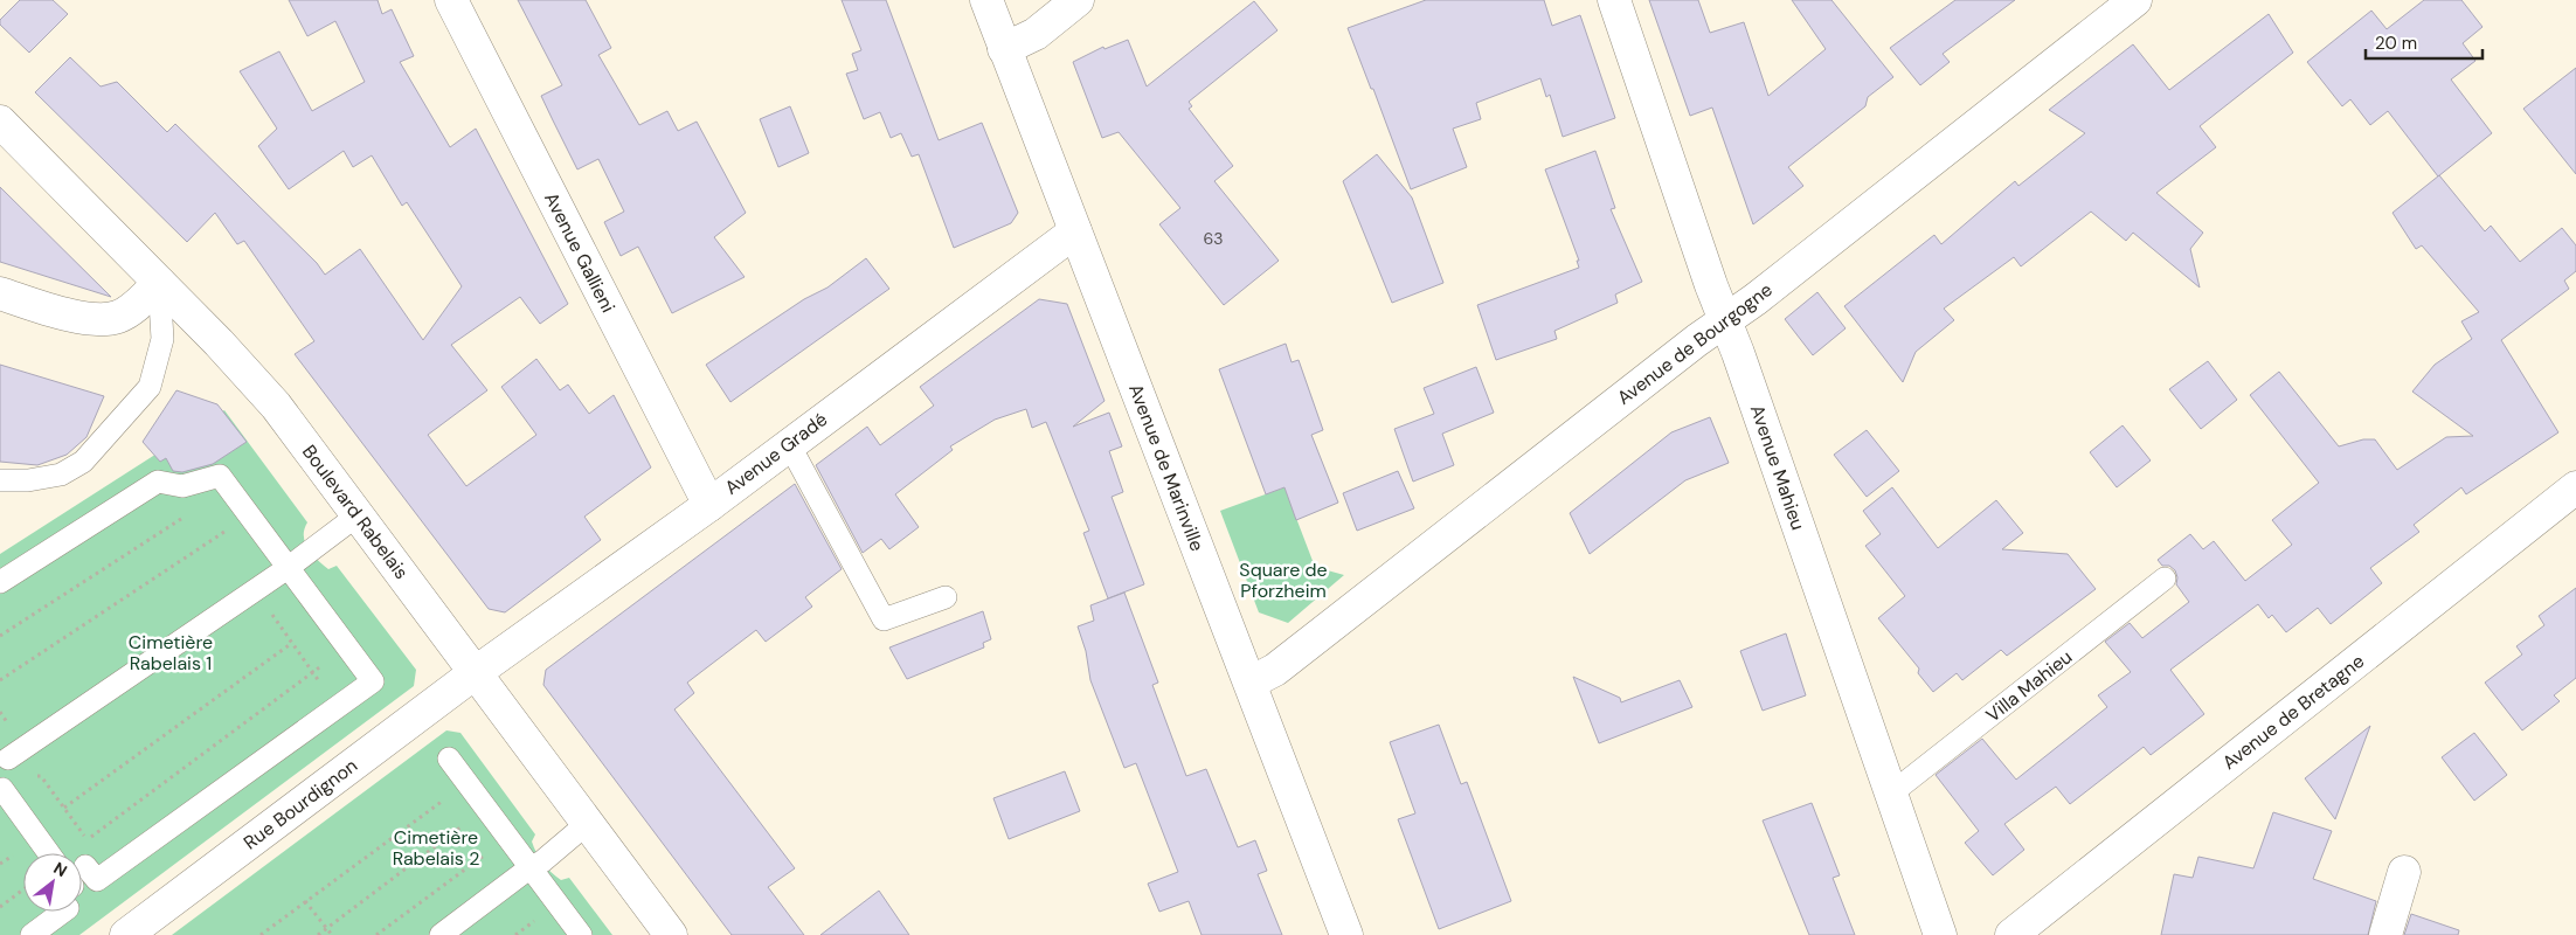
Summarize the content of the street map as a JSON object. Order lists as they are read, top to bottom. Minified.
{"streets":{"street":["Avenue Gallieni","Avenue de Bourgogne","Avenue Gradé","Avenue de Marinville","Avenue Mahieu","Boulevard Rabelais","Avenue de Bretagne","Rue Bourdignon"],"lane":["Villa Mahieu"]},"crossings":[["Avenue Gallieni","Avenue Gradé"],["Avenue de Bourgogne","Avenue de Marinville"],["Avenue de Bourgogne","Avenue Mahieu"],["Avenue Gradé","Avenue de Marinville"],["Avenue Gradé","Boulevard Rabelais"],["Avenue Gradé","Rue Bourdignon"],["Avenue Mahieu","Villa Mahieu"],["Boulevard Rabelais","Rue Bourdignon"]],"parks":["Square de Pforzheim","Cimetière Rabelais 1","Cimetière Rabelais 2"],"house_numbers":["63"],"scale_bar":"20 m","north":"top right"}
